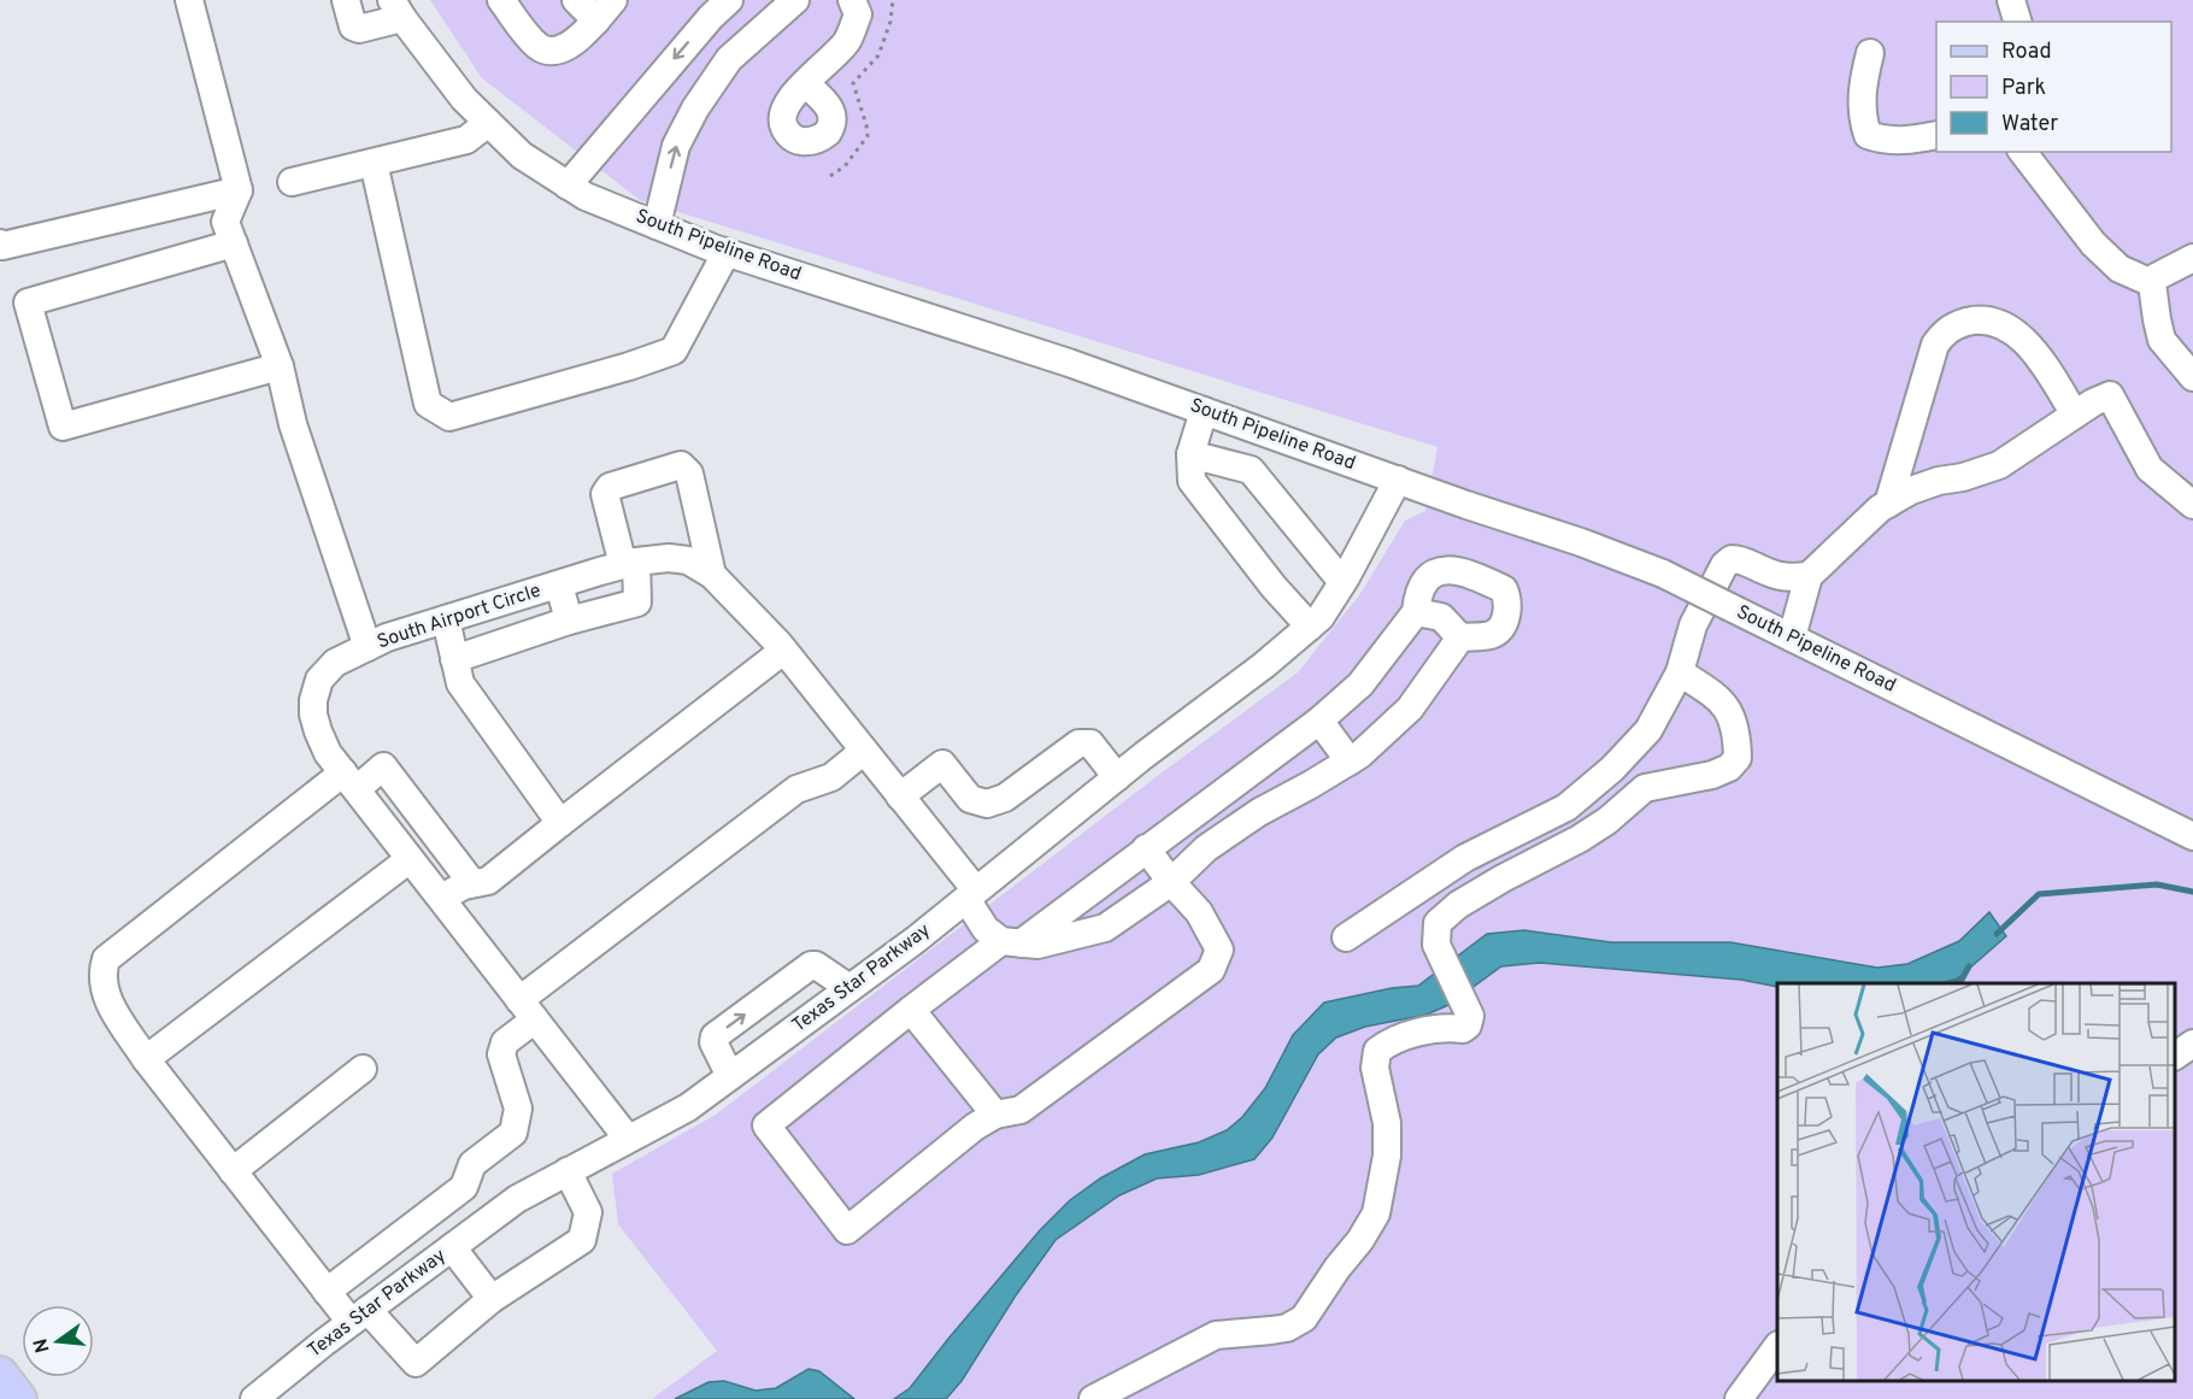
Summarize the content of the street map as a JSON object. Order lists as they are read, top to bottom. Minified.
{"streets":{"street":["South Pipeline Road","South Airport Circle","Texas Star Parkway"]},"crossings":[["South Pipeline Road","Texas Star Parkway"],["South Airport Circle","Texas Star Parkway"]],"legend":["Road","Park","Water"],"north":"left"}
